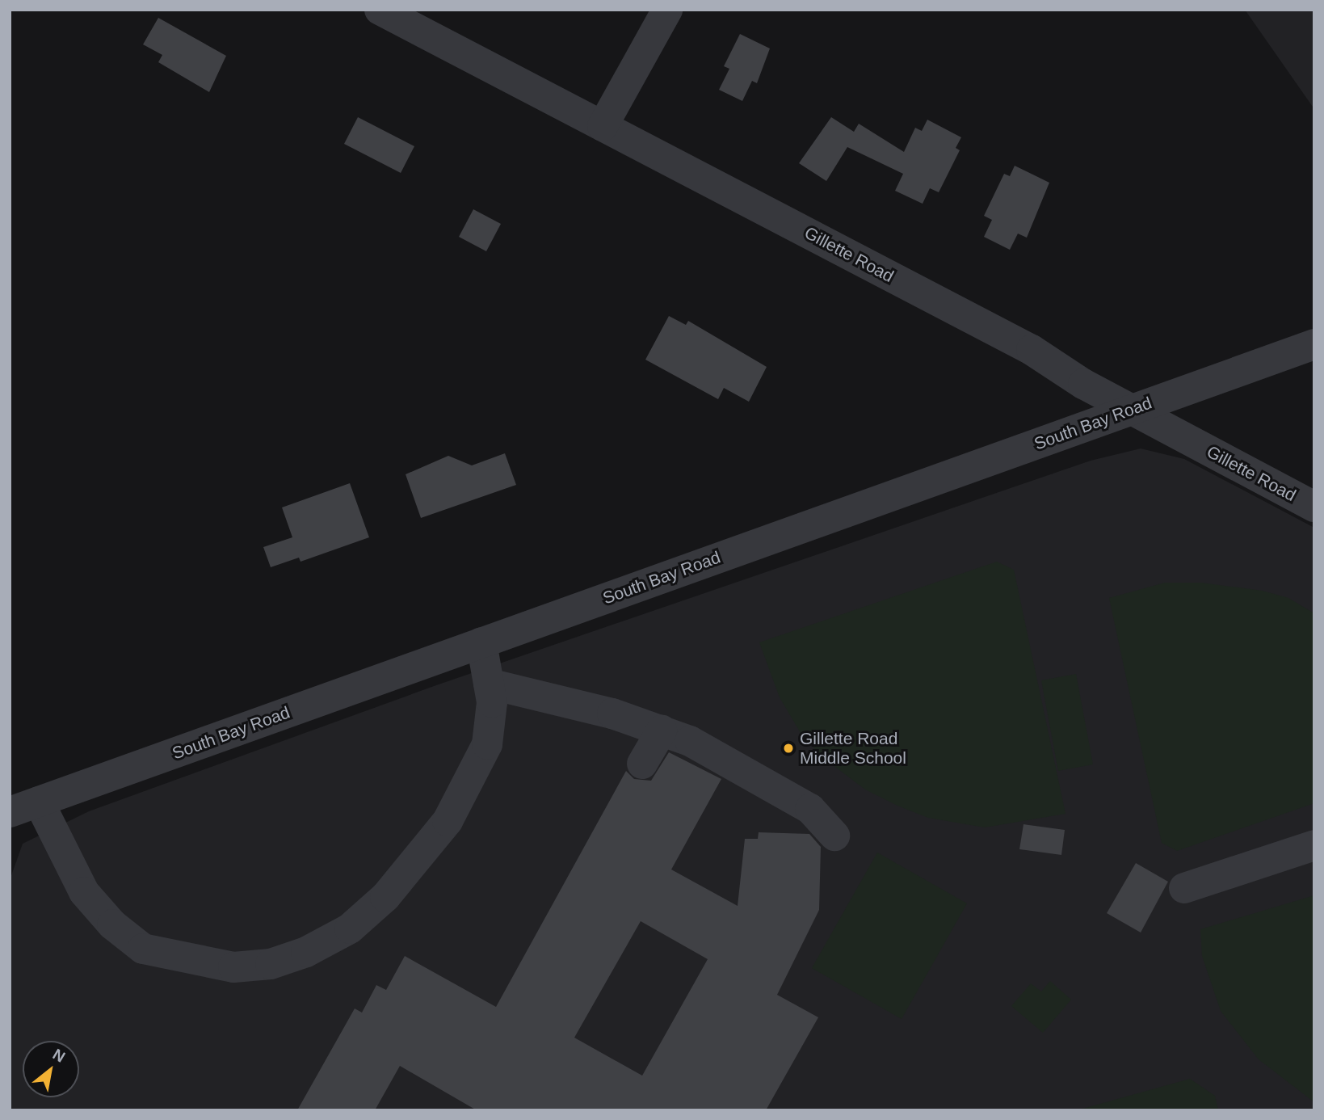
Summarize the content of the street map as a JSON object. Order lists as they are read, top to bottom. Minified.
{"streets":{"street":["Gillette Road","South Bay Road"]},"crossings":[["Gillette Road","South Bay Road"]],"places":["Gillette Road Middle School"],"north":"top right"}
